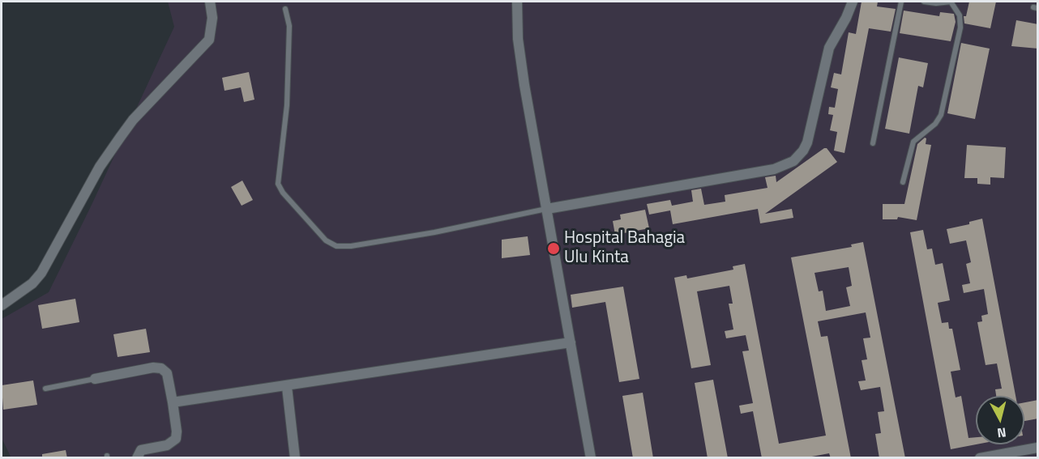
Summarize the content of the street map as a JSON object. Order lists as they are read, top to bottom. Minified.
{"places":["Hospital Bahagia Ulu Kinta"],"north":"bottom"}
